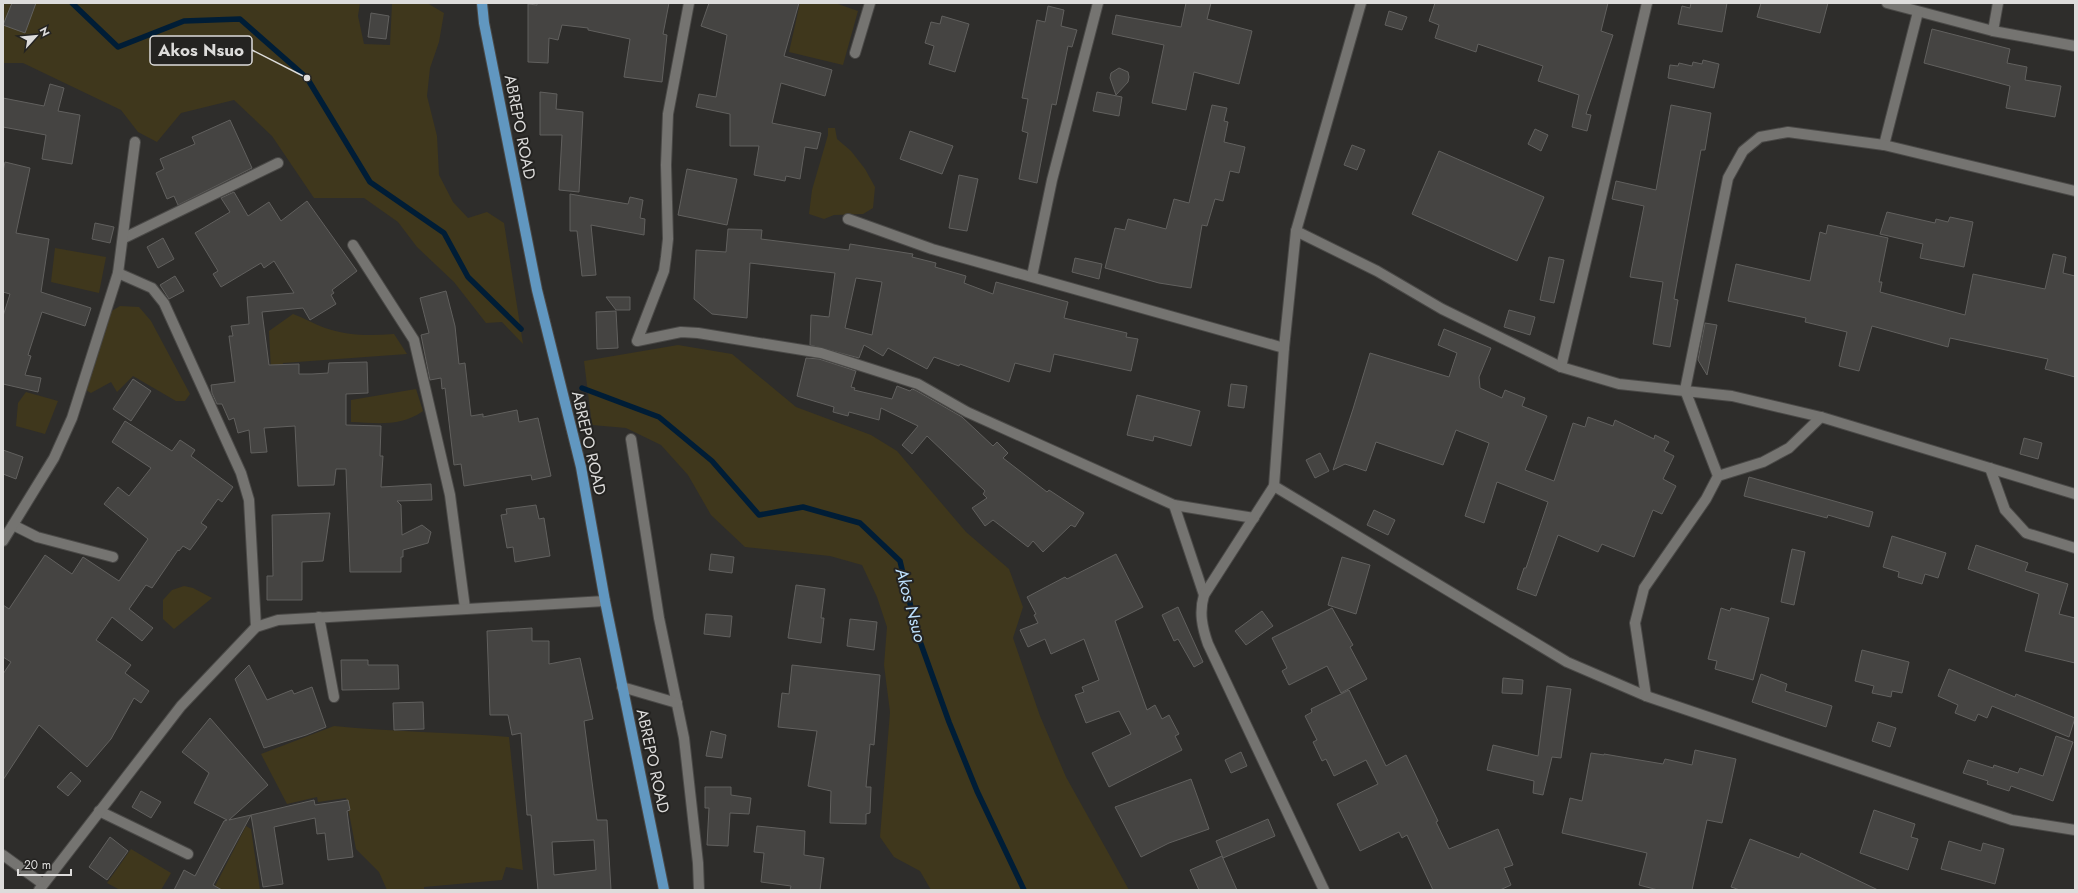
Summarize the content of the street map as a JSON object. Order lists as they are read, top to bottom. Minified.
{"streets":{"main road":["ABREPO ROAD"]},"water":["Akos Nsuo"],"places":["Akos Nsuo"],"scale_bar":"20 m","north":"top right"}
